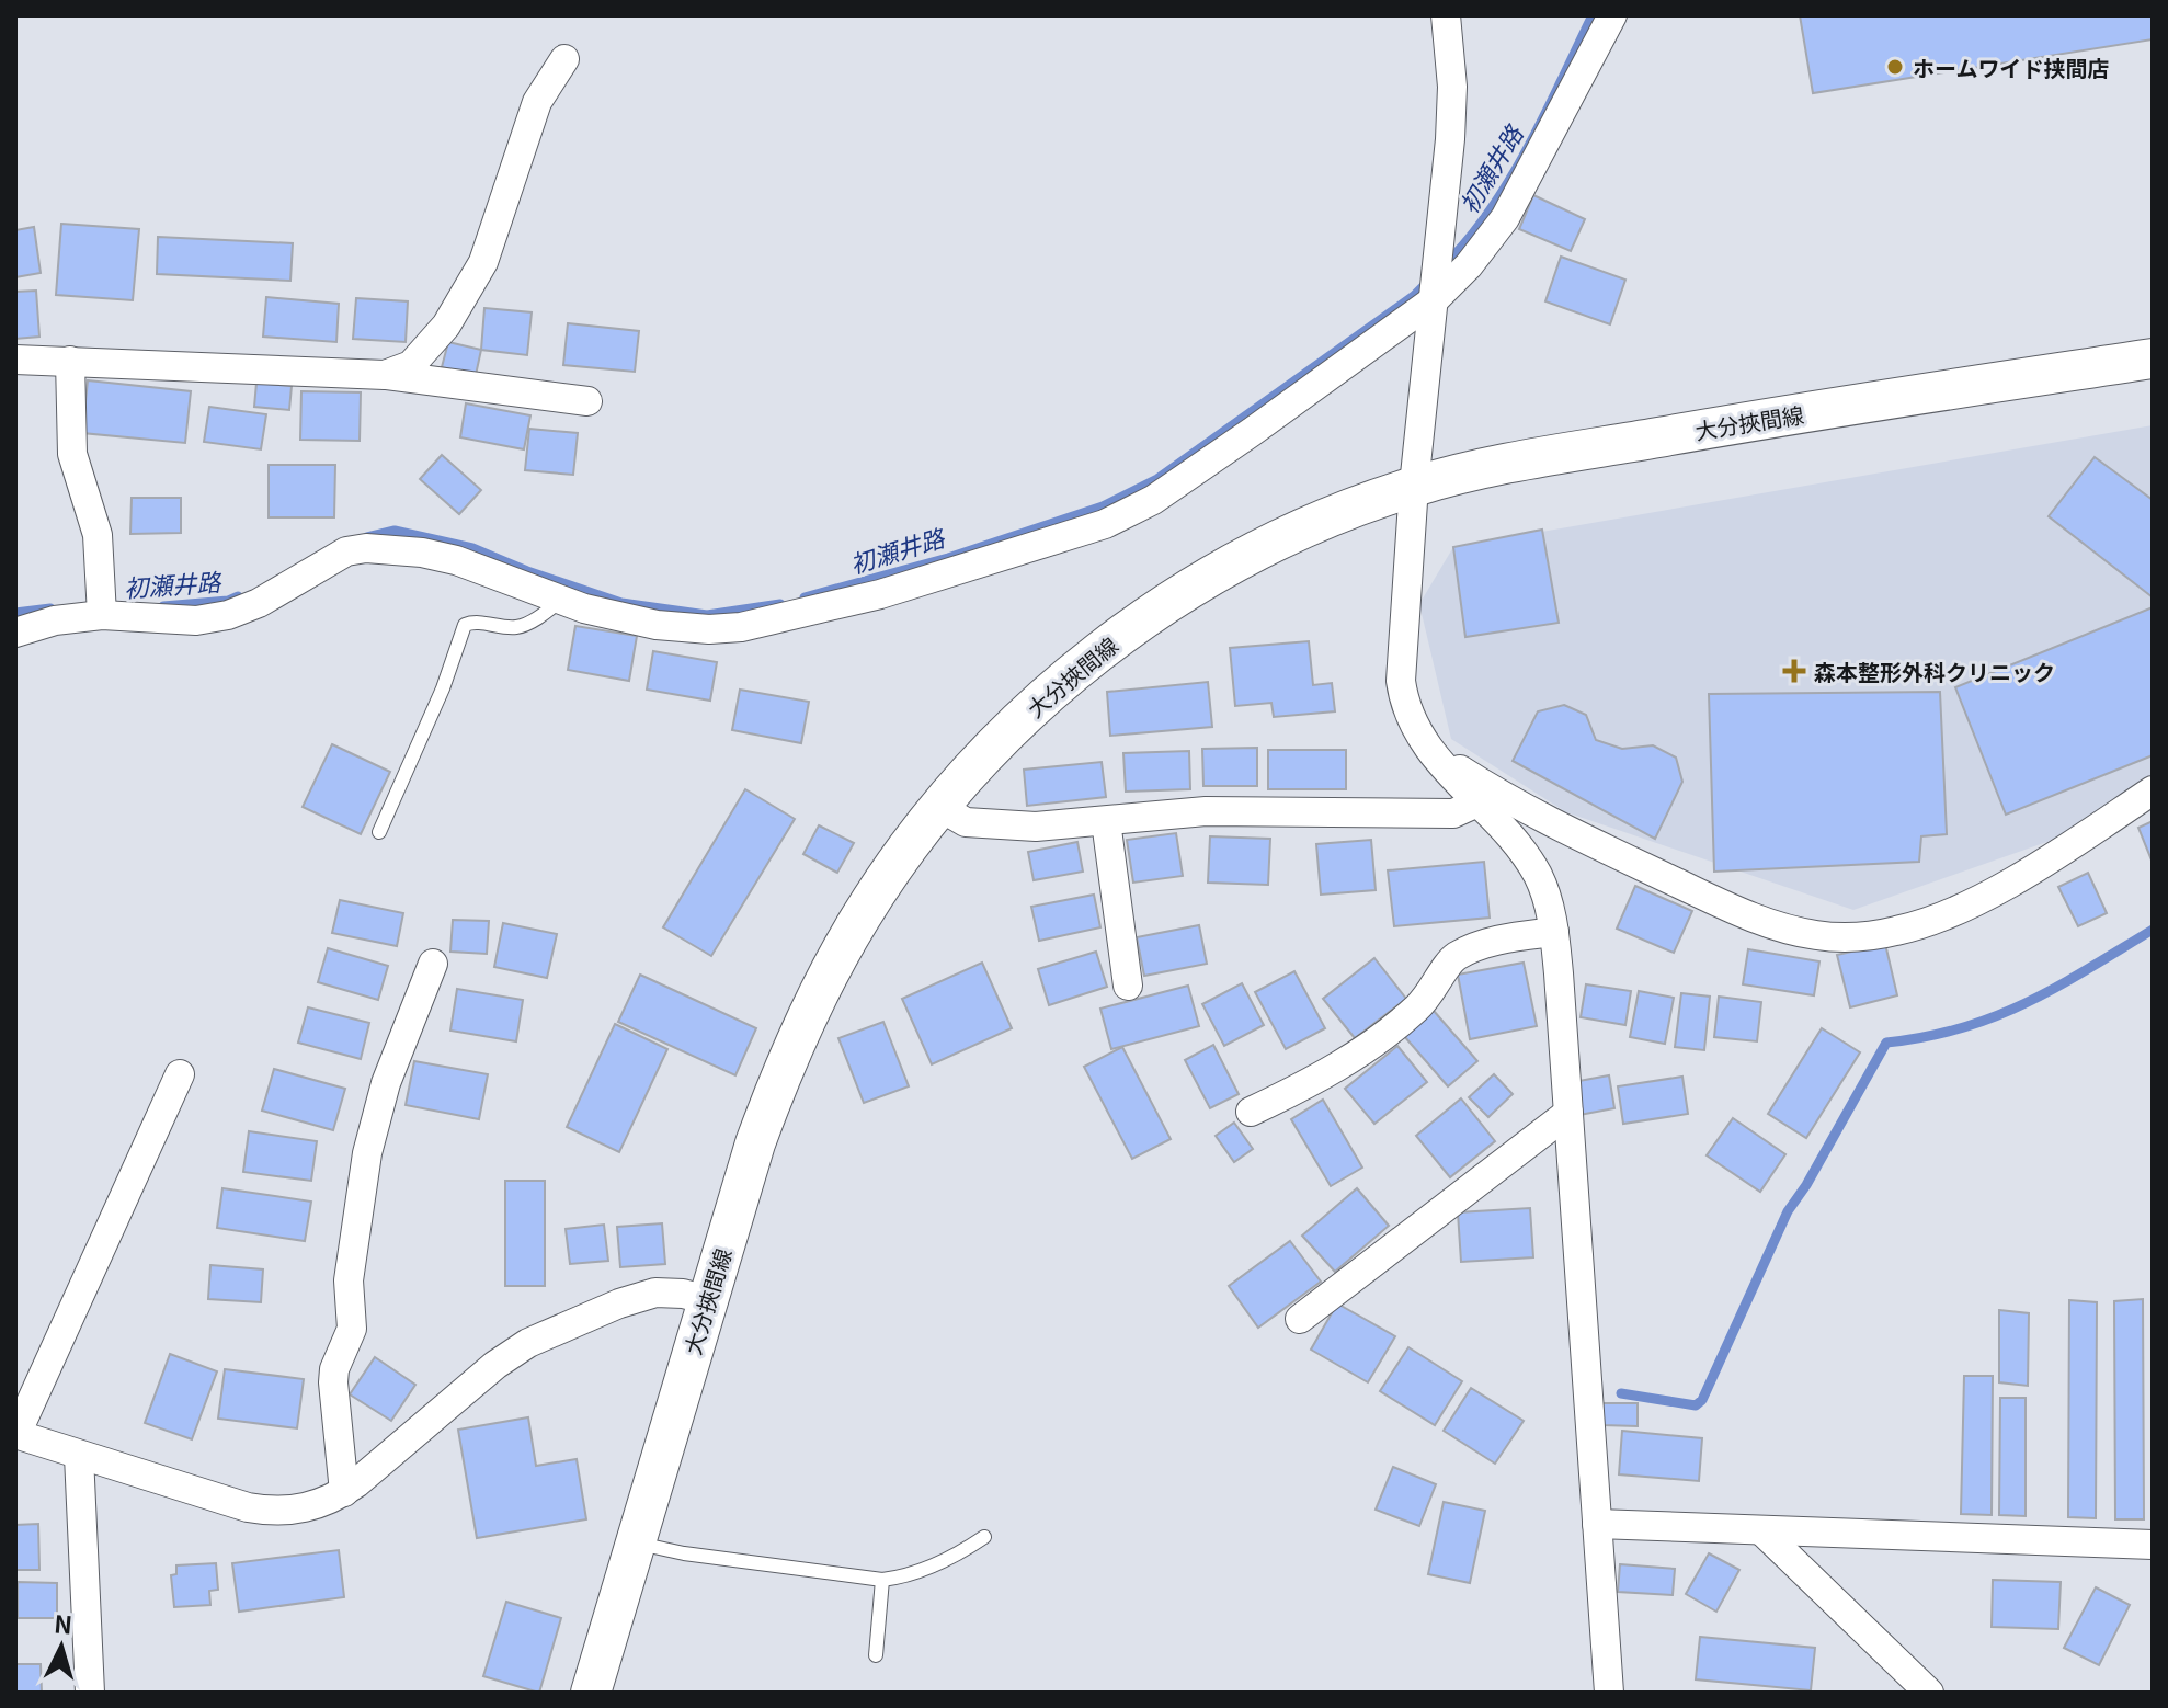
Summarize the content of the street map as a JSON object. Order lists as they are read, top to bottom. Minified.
{"streets":{"main road":["大分挾間線"]},"water":["初瀬井路"],"places":{"other":["ホームワイド挟間店"],"health":["森本整形外科クリニック"]},"north":"top"}
